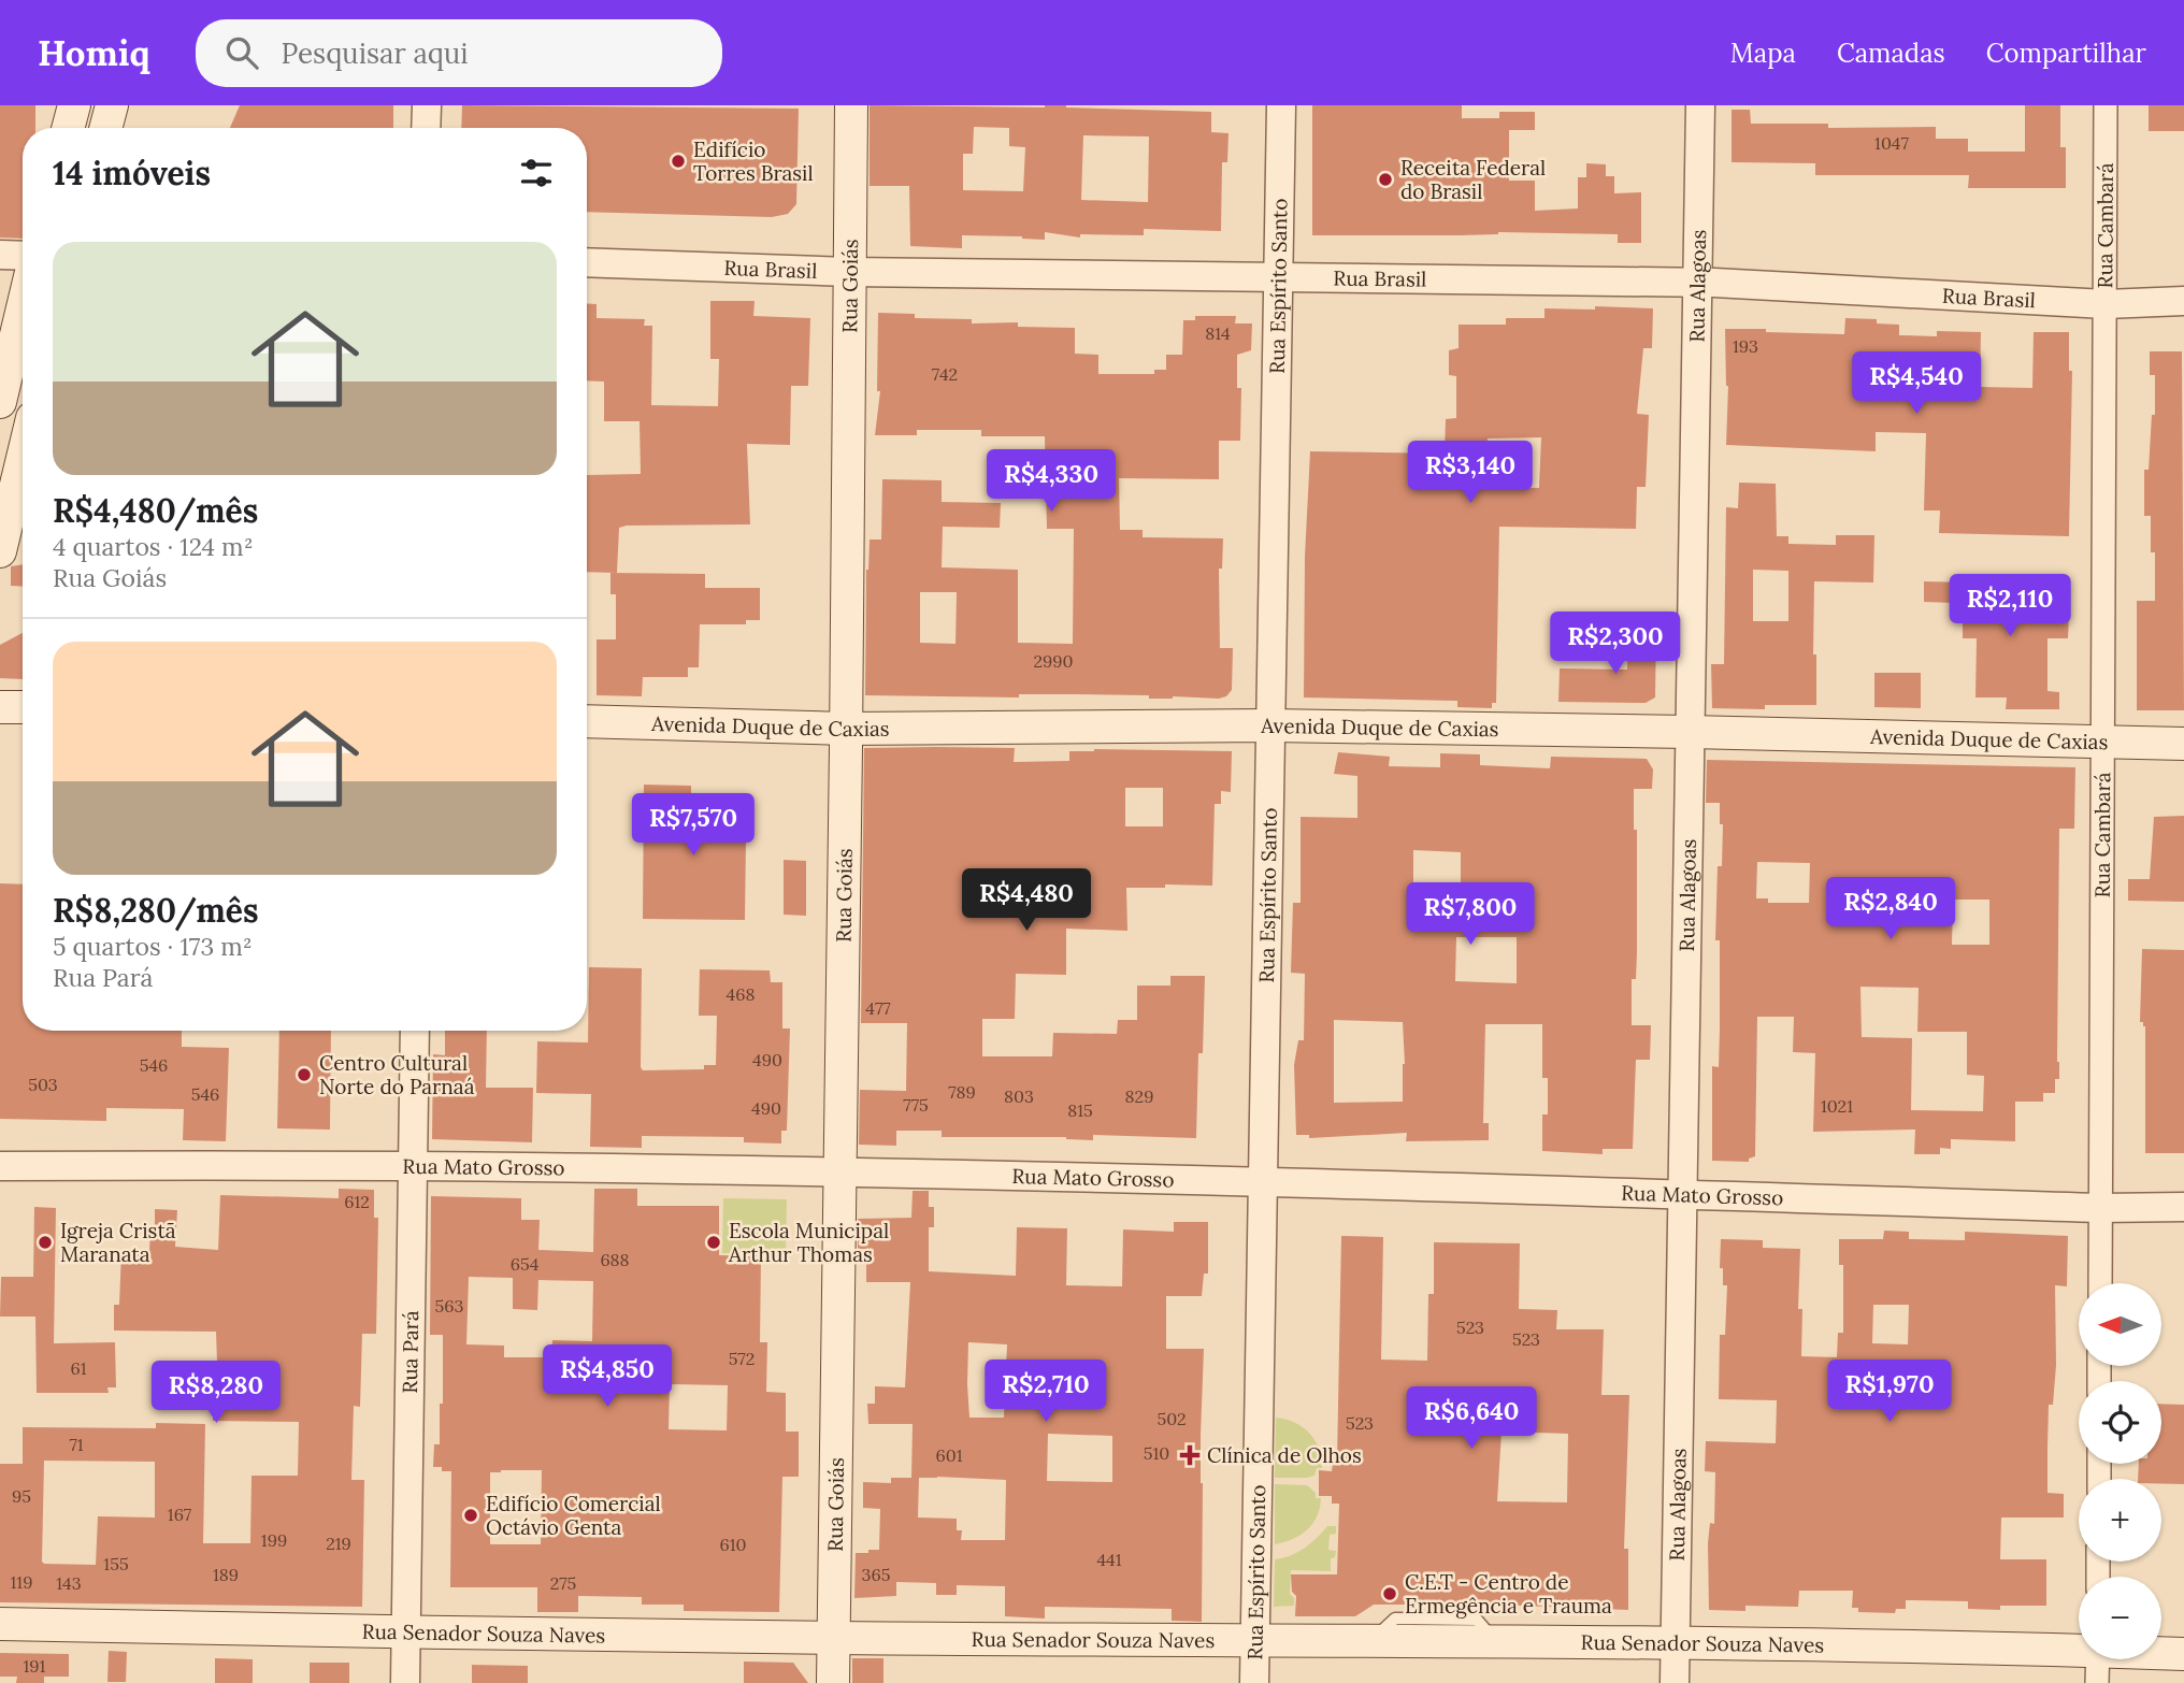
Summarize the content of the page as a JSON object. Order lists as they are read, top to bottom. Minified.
{"streets":{"main road":["Rua Goiás","Avenida Duque de Caxias","Rua Senador Souza Naves"],"street":["Rua Cambará","Rua Brasil","Rua Espírito Santo","Rua Alagoas","Rua Mato Grosso","Rua Pará"]},"crossings":[["Rua Cambará","Rua Brasil"],["Rua Cambará","Avenida Duque de Caxias"],["Rua Cambará","Rua Mato Grosso"],["Rua Brasil","Rua Goiás"],["Rua Brasil","Rua Espírito Santo"],["Rua Brasil","Rua Alagoas"],["Rua Goiás","Avenida Duque de Caxias"],["Rua Goiás","Rua Mato Grosso"],["Rua Goiás","Rua Senador Souza Naves"],["Rua Espírito Santo","Avenida Duque de Caxias"],["Rua Espírito Santo","Rua Mato Grosso"],["Rua Espírito Santo","Rua Senador Souza Naves"],["Rua Alagoas","Avenida Duque de Caxias"],["Rua Alagoas","Rua Mato Grosso"],["Rua Alagoas","Rua Senador Souza Naves"],["Rua Mato Grosso","Rua Pará"],["Rua Pará","Rua Senador Souza Naves"]],"places":{"other":["Edifício Torres Brasil","Receita Federal do Brasil","Centro Cultural Norte do Parnaá","Igreja Cristã Maranata","Escola Municipal Arthur Thomas","Edifício Comercial Octávio Genta","C.E.T - Centro de Ermegência e Trauma"],"health":["Clínica de Olhos"]},"house_numbers":["1047","814","193","742","2990","468","477","490","546","503","789","546","803","829","775","1021","490","815","612","688","654","563","523","523","572","61","502","523","71","510","601","95","167","199","219","610","441","155","189","365","119","143","275","191"],"north":"left","page":{"header":"Homiq","search":"Pesquisar aqui","nav":["Mapa","Camadas","Compartilhar"],"heading":"14 imóveis","list":[{"name":"R$4,480/mês","note":"4 quartos · 124 m² · Rua Goiás"},{"name":"R$8,280/mês","note":"5 quartos · 173 m² · Rua Pará"}],"price":["R$4,540","R$3,140","R$4,330","R$2,110","R$2,300","R$7,570","R$4,480","R$2,840","R$7,800","R$4,850","R$2,710","R$1,970","R$8,280","R$6,640"],"map_buttons":["+","−"]}}
